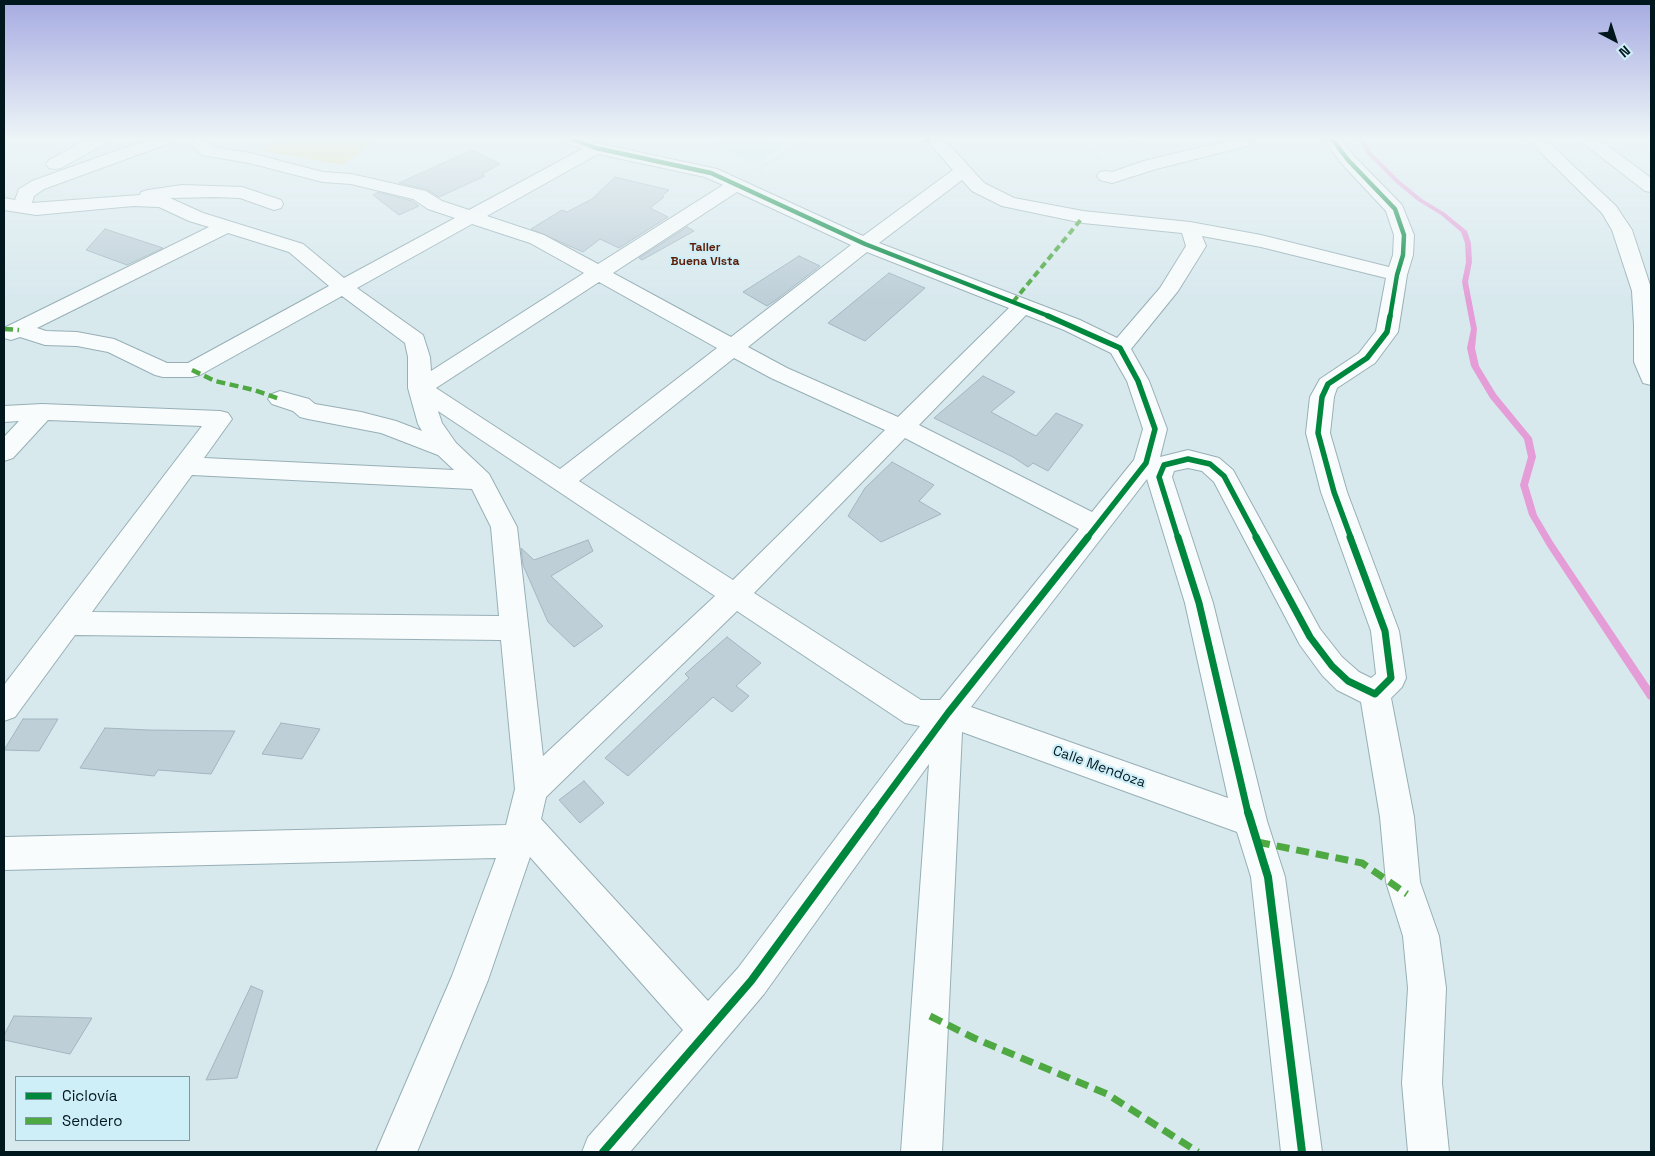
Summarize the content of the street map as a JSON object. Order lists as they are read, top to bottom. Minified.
{"streets":{"street":["Calle Mendoza"]},"districts":["Taller Buena Vista"],"legend":["Ciclovía","Sendero"],"north":"bottom right"}
